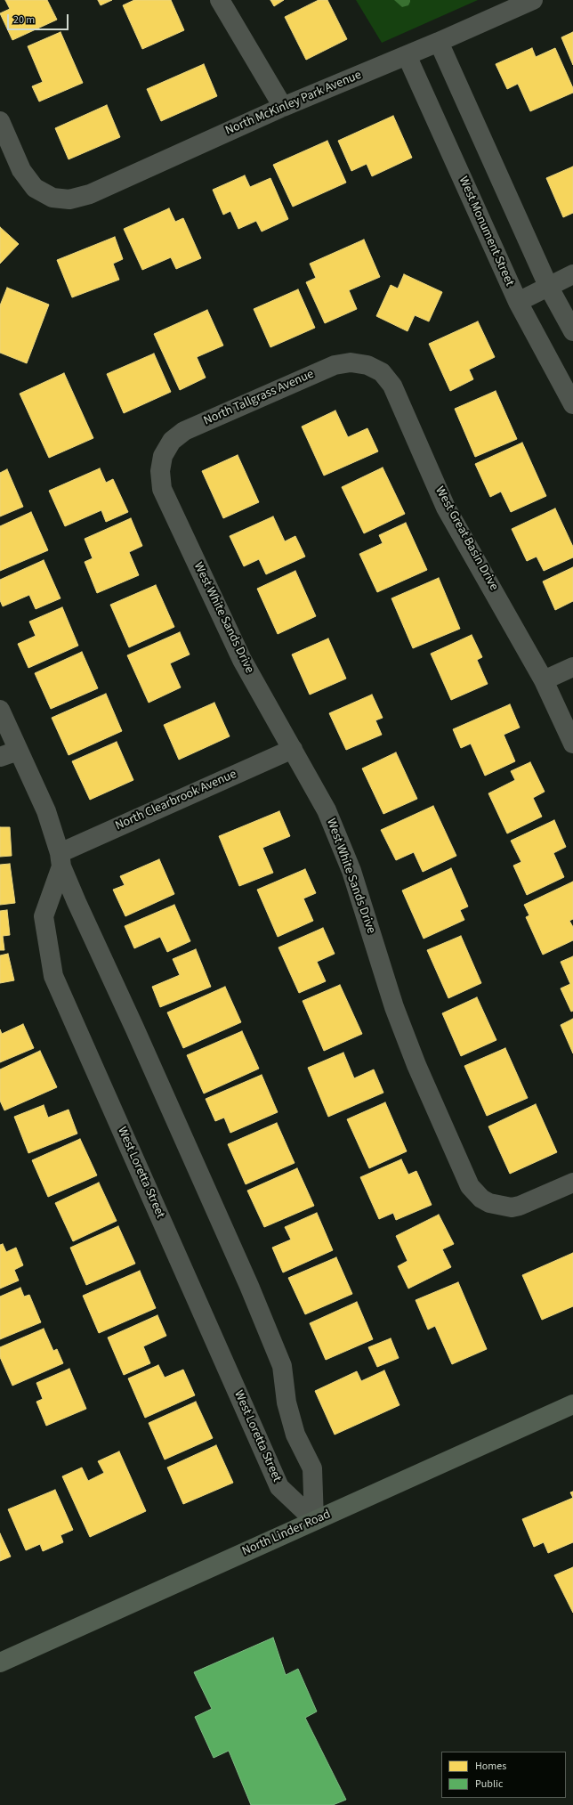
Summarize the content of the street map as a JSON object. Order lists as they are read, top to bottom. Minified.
{"streets":{"main road":["North Linder Road"],"street":["North McKinley Park Avenue","West Monument Street","North Tallgrass Avenue","West Great Basin Drive","West White Sands Drive","North Clearbrook Avenue","West Loretta Street"]},"crossings":[["North McKinley Park Avenue","West Monument Street"],["North Tallgrass Avenue","West Great Basin Drive"],["North Tallgrass Avenue","West White Sands Drive"],["West White Sands Drive","North Clearbrook Avenue"],["North Clearbrook Avenue","West Loretta Street"],["West Loretta Street","North Linder Road"]],"legend":["Homes","Public"],"scale_bar":"20 m"}
